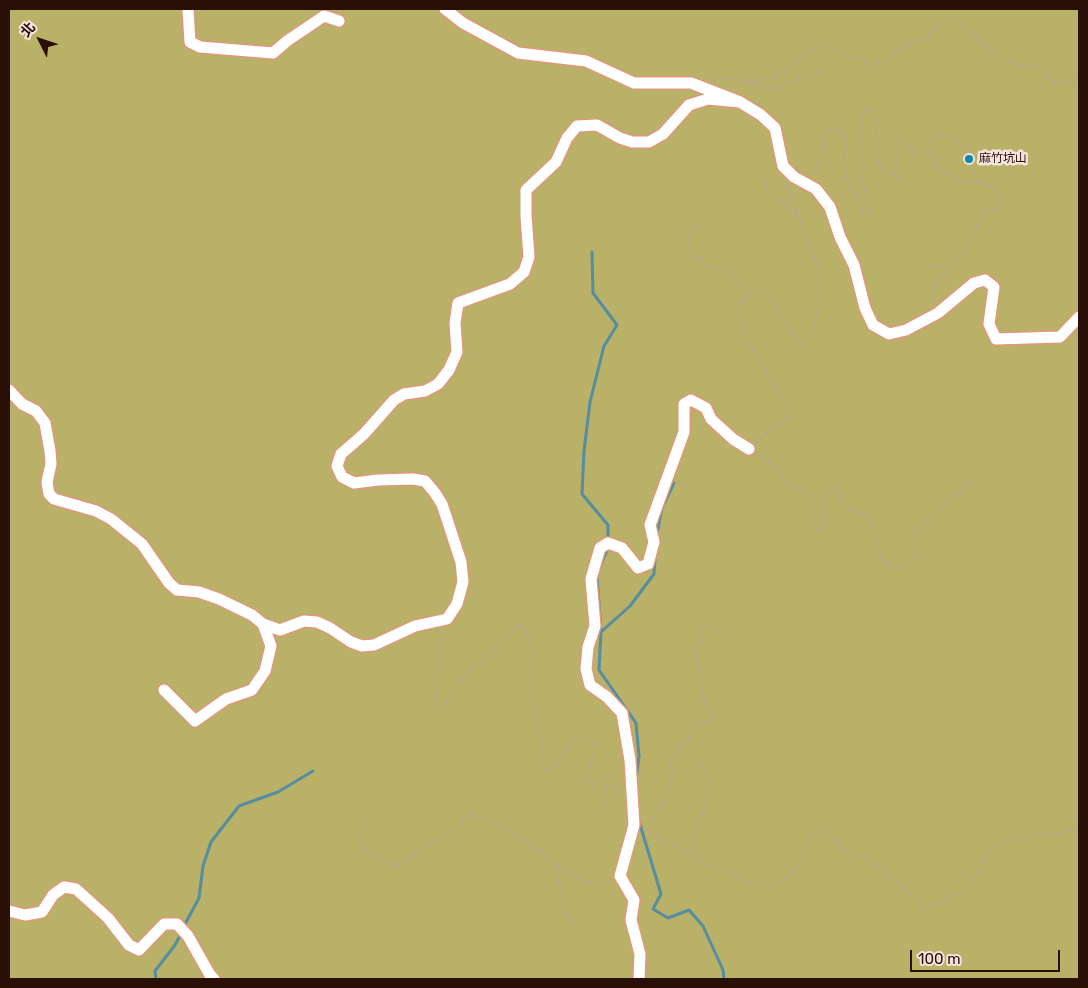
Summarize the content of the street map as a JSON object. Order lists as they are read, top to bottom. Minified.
{"places":["麻竹坑山"],"scale_bar":"100 m","north":"top left"}
